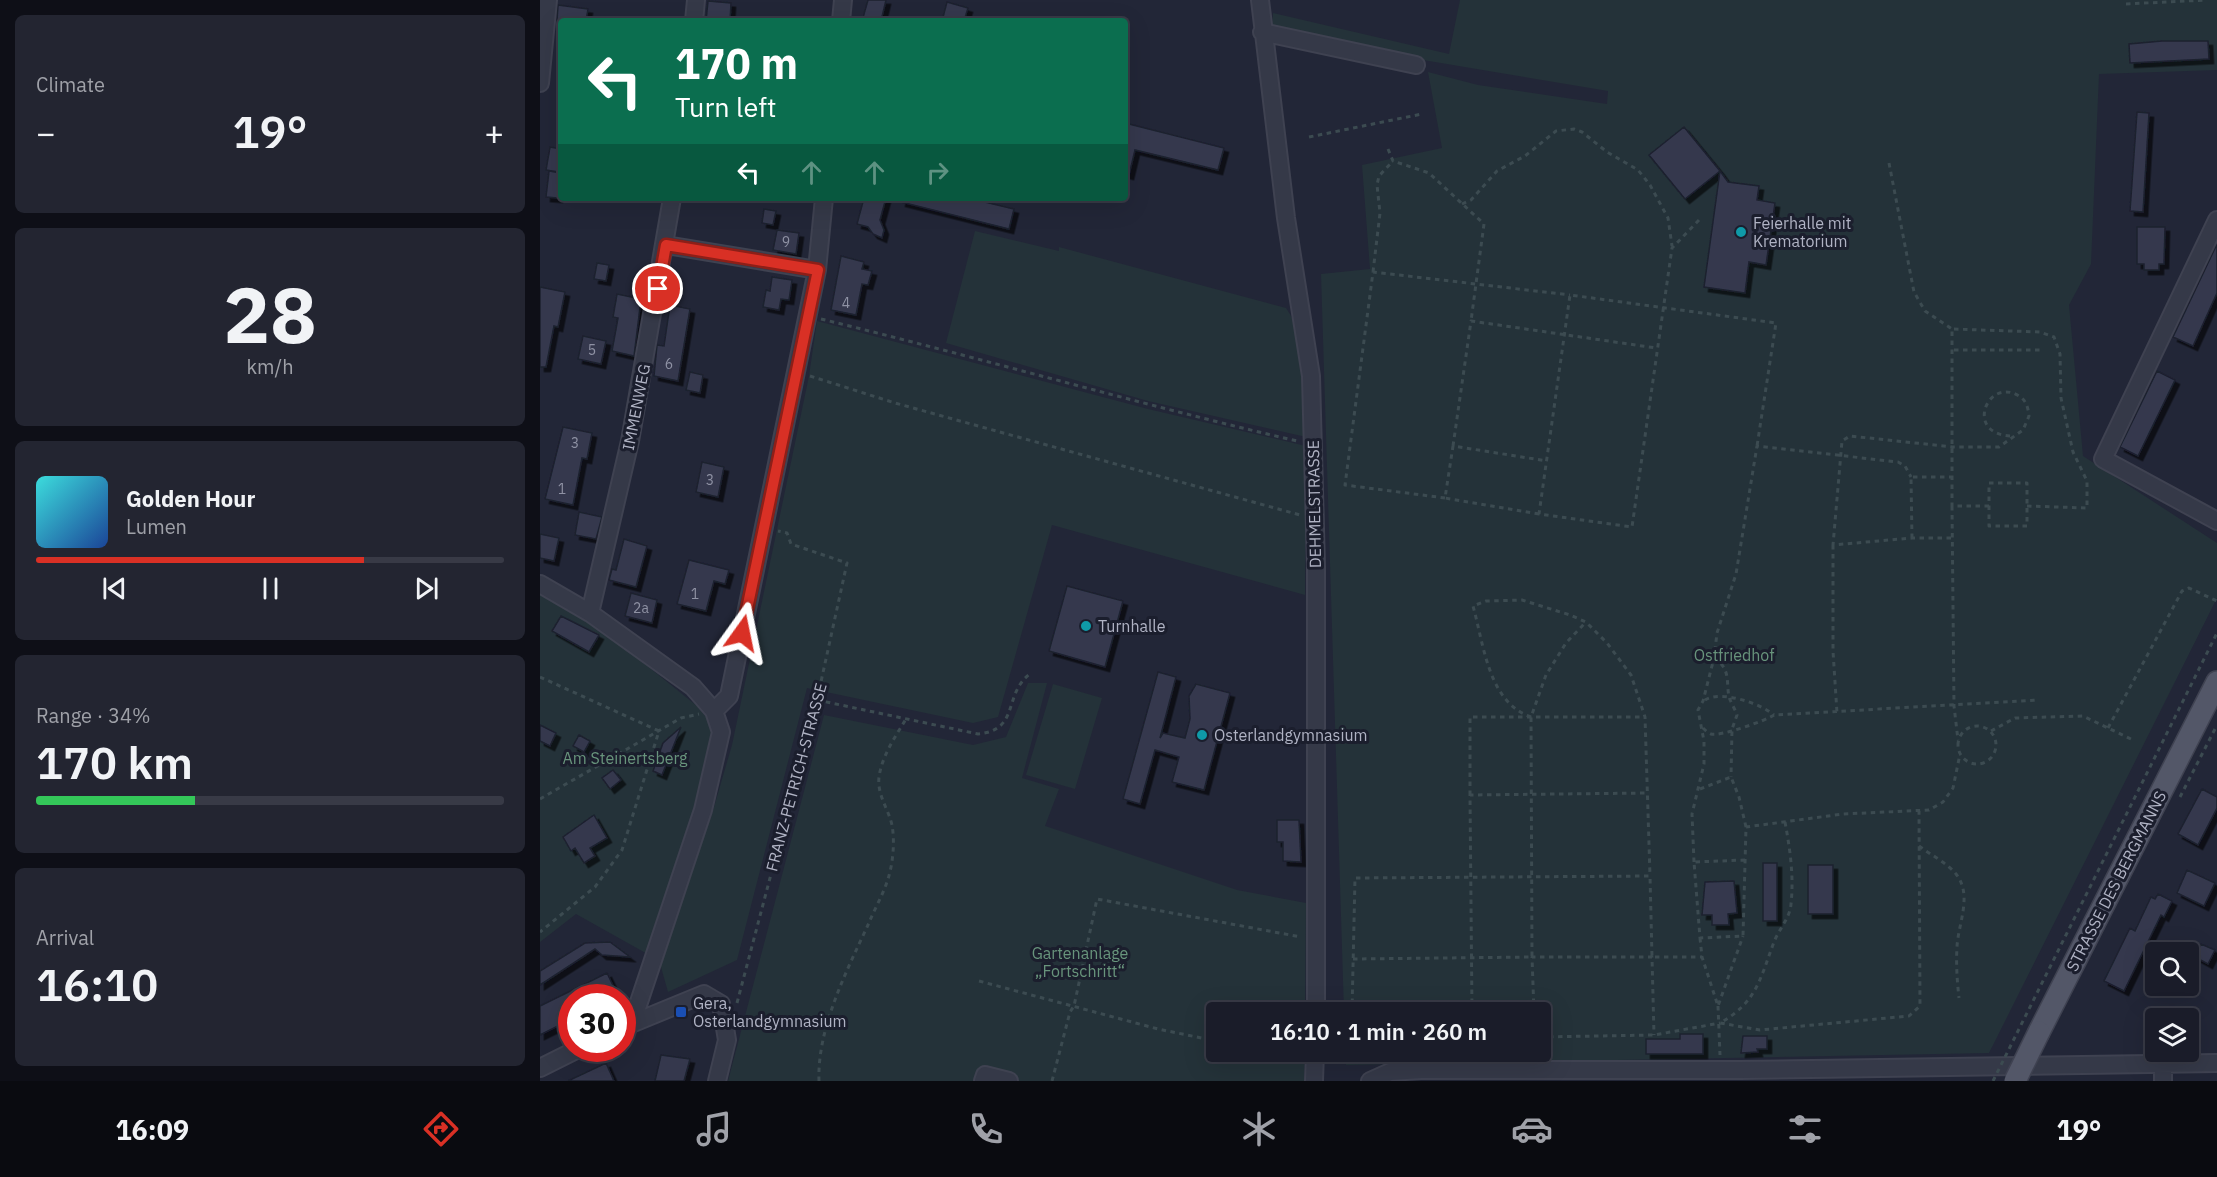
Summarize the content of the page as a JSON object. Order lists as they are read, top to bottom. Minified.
{"streets":{"main road":["STRASSE DES BERGMANNS"],"street":["IMMENWEG","DEHMELSTRASSE"],"path":["FRANZ-PETRICH-STRASSE"]},"parks":["Ostfriedhof","Am Steinertsberg","Gartenanlage „Fortschritt“"],"places":{"other":["Feierhalle mit Krematorium","Turnhalle","Osterlandgymnasium"],"transit":["Gera, Osterlandgymnasium"]},"house_numbers":["9","4","5","6","3","3","1","1","2a"],"page":{"tile":["Climate",["28","km/h"],["Range · 34%","170 km"],["Arrival","16:10"]],"turn":["170 m","Turn left"],"heat":["−","19°","+"],"song":["Golden Hour","Lumen"],"limit":"30","trip":"16:10 · 1 min · 260 m","tabs":["16:09","19°"]}}
